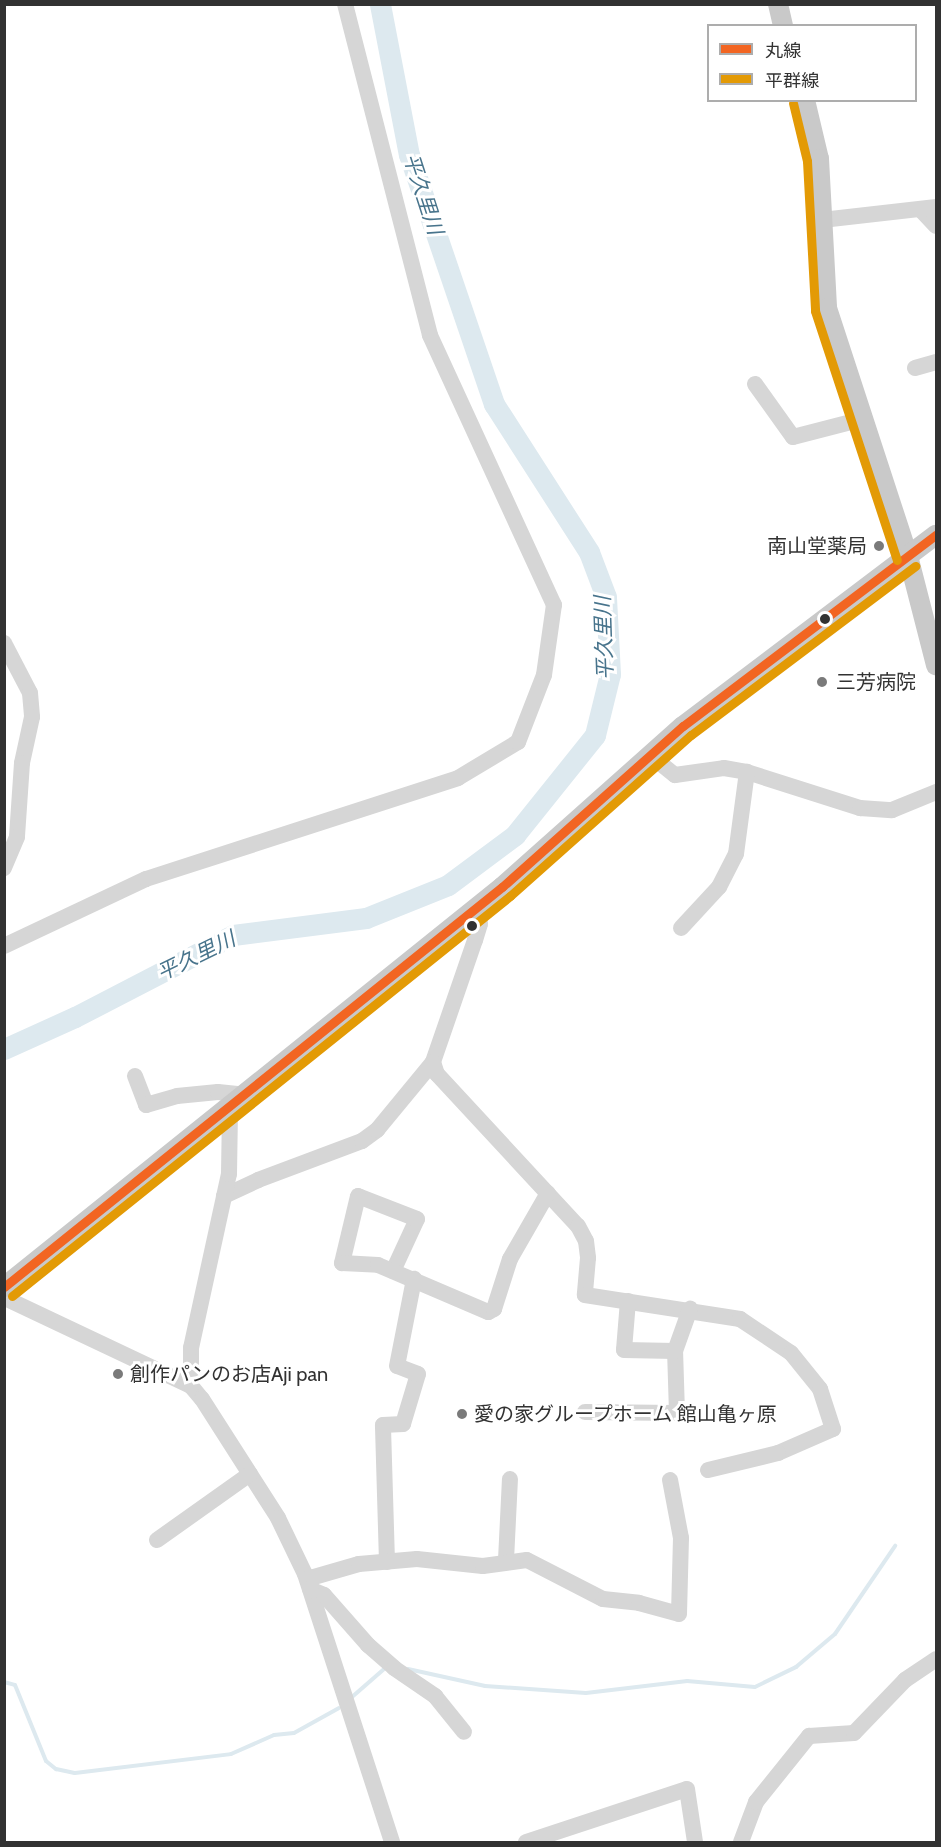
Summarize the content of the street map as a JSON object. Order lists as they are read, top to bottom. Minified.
{"water":["平久里川"],"places":["南山堂薬局","三芳病院","創作パンのお店Aji pan","愛の家グループホーム 館山亀ヶ原"],"lines":["transit line 平群線","transit line 丸線"],"legend":["丸線","平群線"]}
